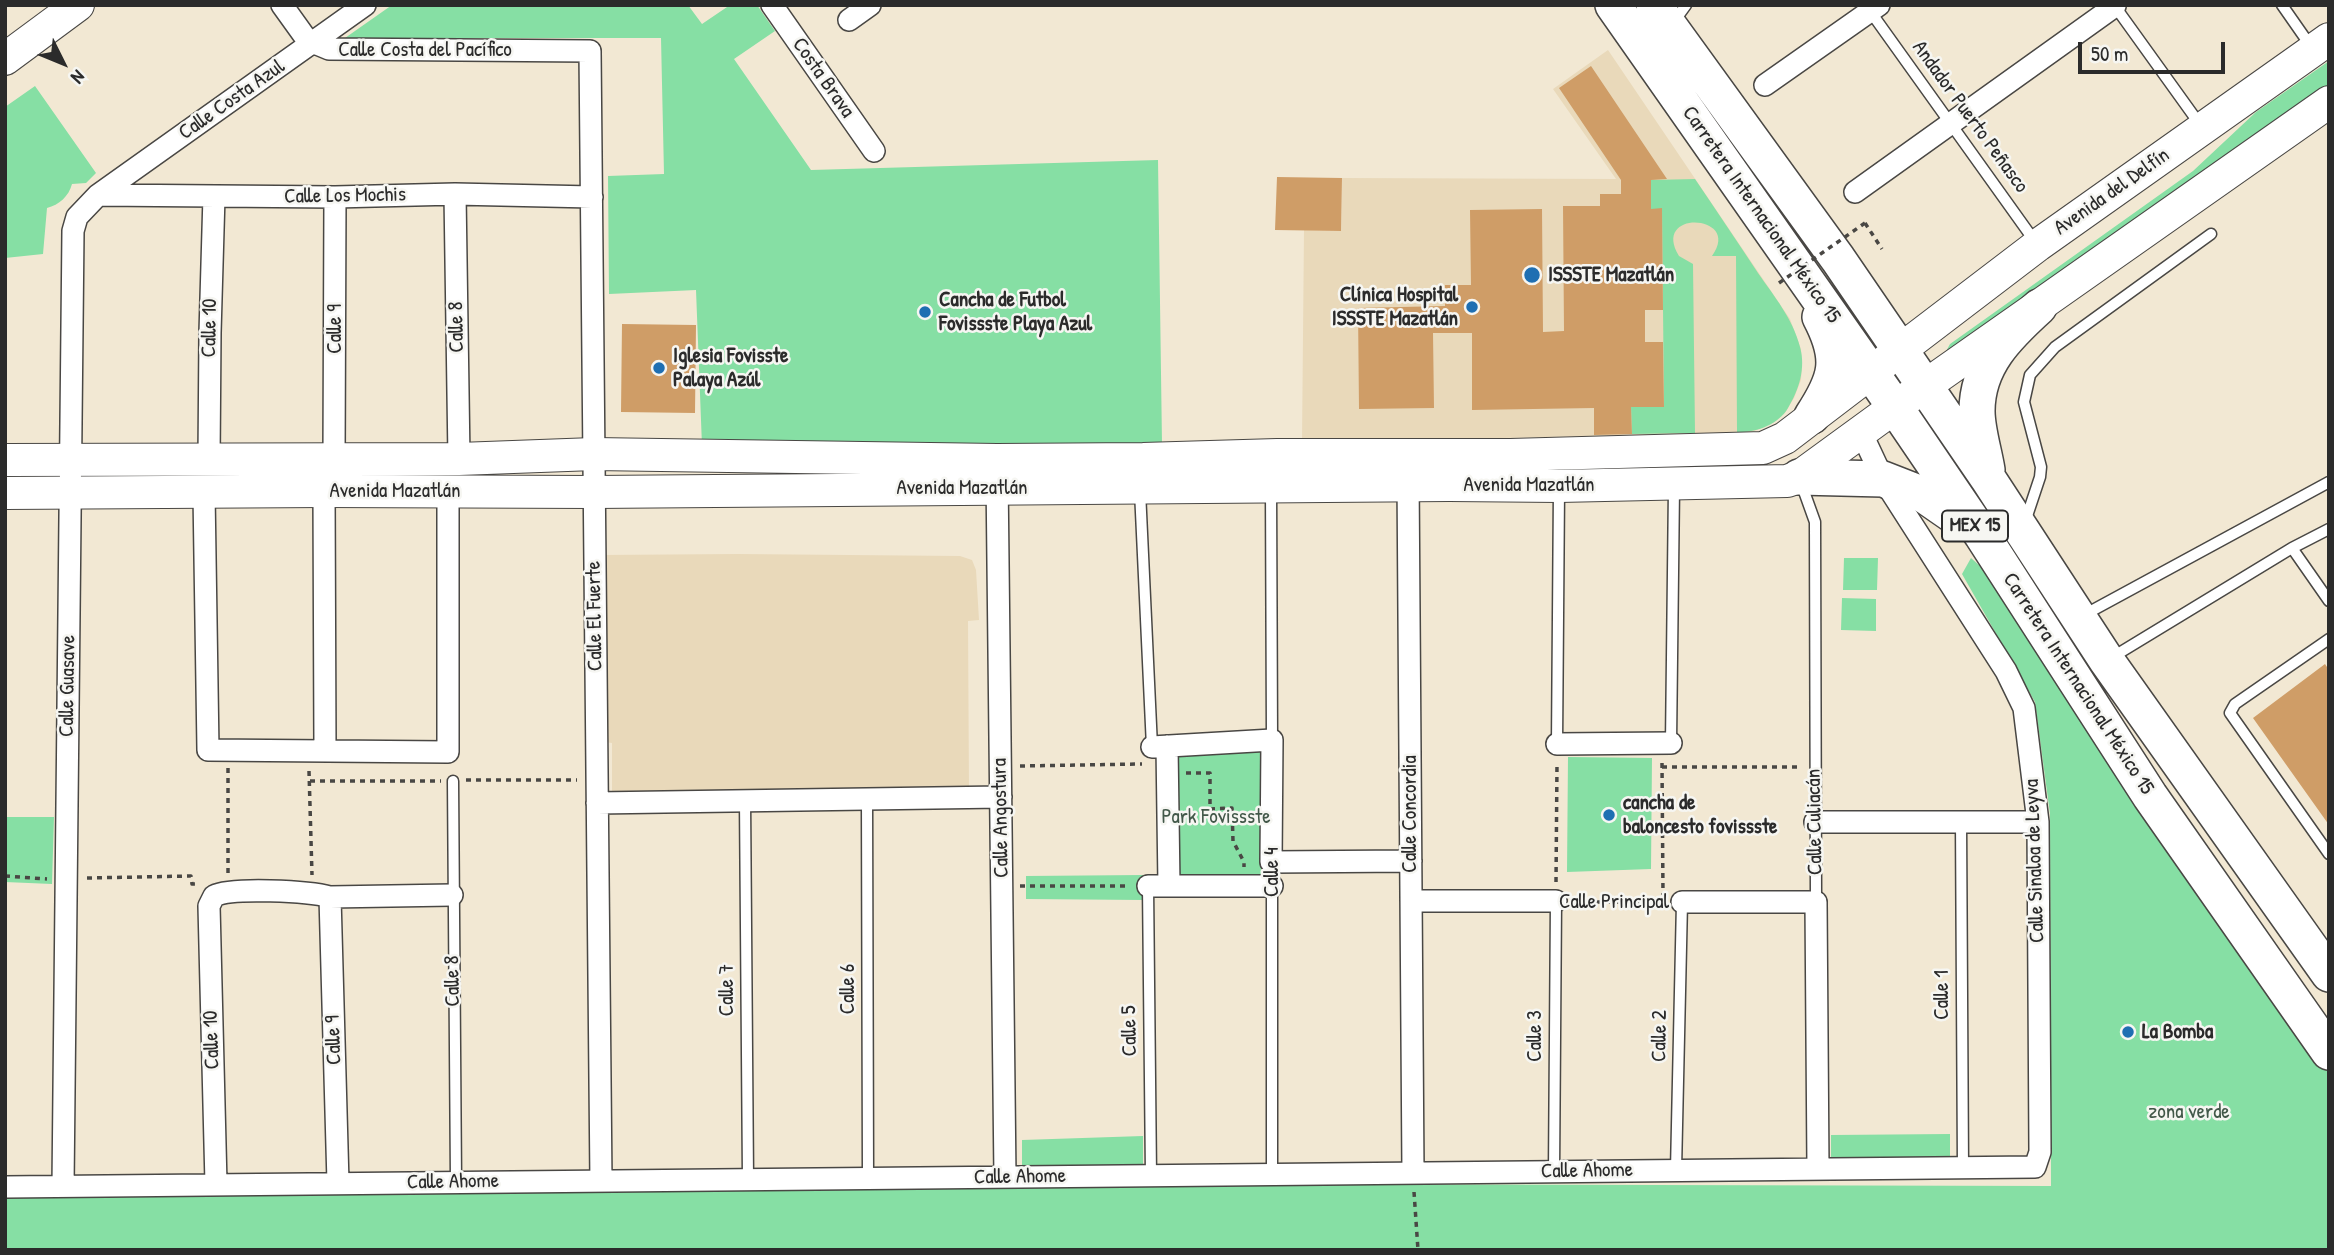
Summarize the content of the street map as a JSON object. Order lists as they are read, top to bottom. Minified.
{"streets":{"main road":["Carretera Internacional México 15","MEX 15"],"street":["Calle Costa del Pacífico","Costa Brava","Calle Costa Azul","Avenida del Delfín","Calle Los Mochis","Calle 8","Calle 10","Calle 9","Avenida Mazatlán","Calle El Fuerte","Calle Guasave","Calle Concordia","Calle Angostura","Calle Culiacán","Calle Sinaloa de Leyva","Calle 4","Calle Principal","Calle Ahome"],"lane":["Andador Puerto Peñasco","Calle 6","Calle 7","Calle 1","Calle 5","Calle 3","Calle 2"]},"crossings":[["Calle Costa del Pacífico","Calle Costa Azul"],["Calle Costa del Pacífico","Calle El Fuerte"],["Calle Costa Azul","Calle Los Mochis"],["Calle Costa Azul","Calle Guasave"],["Andador Puerto Peñasco","Avenida del Delfín"],["Avenida del Delfín","Carretera Internacional México 15"],["Calle Los Mochis","Calle 8"],["Calle Los Mochis","Calle 10"],["Calle Los Mochis","Calle 9"],["Calle Los Mochis","Calle El Fuerte"],["Calle Los Mochis","Calle Guasave"],["Carretera Internacional México 15","Avenida Mazatlán"],["Calle 8","Avenida Mazatlán"],["Calle 8","Calle Ahome"],["Calle 10","Avenida Mazatlán"],["Calle 10","Calle Ahome"],["Calle 9","Avenida Mazatlán"],["Calle 9","Calle Ahome"],["Avenida Mazatlán","Calle El Fuerte"],["Avenida Mazatlán","Calle Guasave"],["Avenida Mazatlán","Calle Concordia"],["Avenida Mazatlán","Calle Angostura"],["Avenida Mazatlán","Calle Culiacán"],["Avenida Mazatlán","Calle Sinaloa de Leyva"],["Avenida Mazatlán","Calle 4"],["Calle El Fuerte","Calle Ahome"],["Calle Guasave","Calle Ahome"],["Calle Concordia","Calle Principal"],["Calle Concordia","Calle Ahome"],["Calle Angostura","Calle Ahome"],["Calle Culiacán","Calle Principal"],["Calle Culiacán","Calle Ahome"],["Calle Sinaloa de Leyva","Calle Ahome"],["Calle 4","Calle Ahome"],["Calle Principal","Calle 3"],["Calle Principal","Calle 2"],["Calle 6","Calle Ahome"],["Calle 7","Calle Ahome"],["Calle 1","Calle Ahome"],["Calle 5","Calle Ahome"],["Calle 3","Calle Ahome"],["Calle 2","Calle Ahome"]],"parks":["Park Fovissste","zona verde"],"places":["ISSSTE Mazatlán","Clínica Hospital ISSSTE Mazatlán","Cancha de Futbol Fovissste Playa Azul","Iglesia Fovisste Palaya Azúl","cancha de baloncesto fovissste","La Bomba"],"scale_bar":"50 m","north":"bottom right"}
